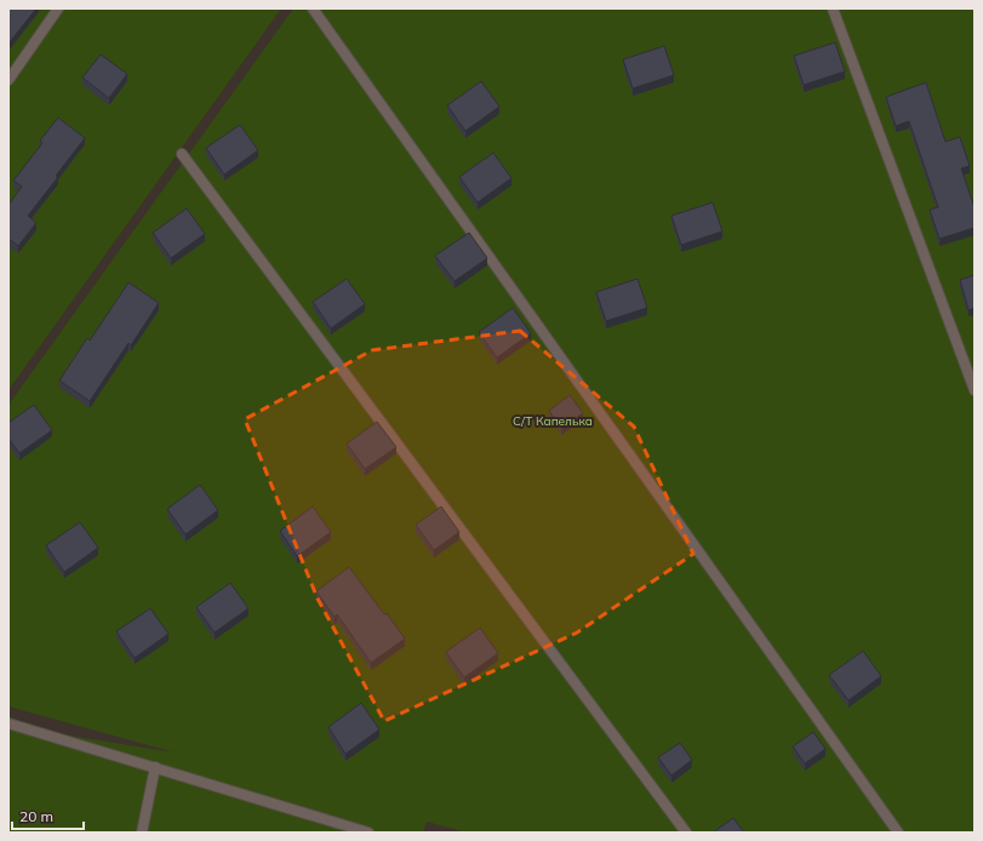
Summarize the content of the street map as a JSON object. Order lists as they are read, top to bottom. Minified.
{"parks":["С/Т Капелька"],"scale_bar":"20 m"}
